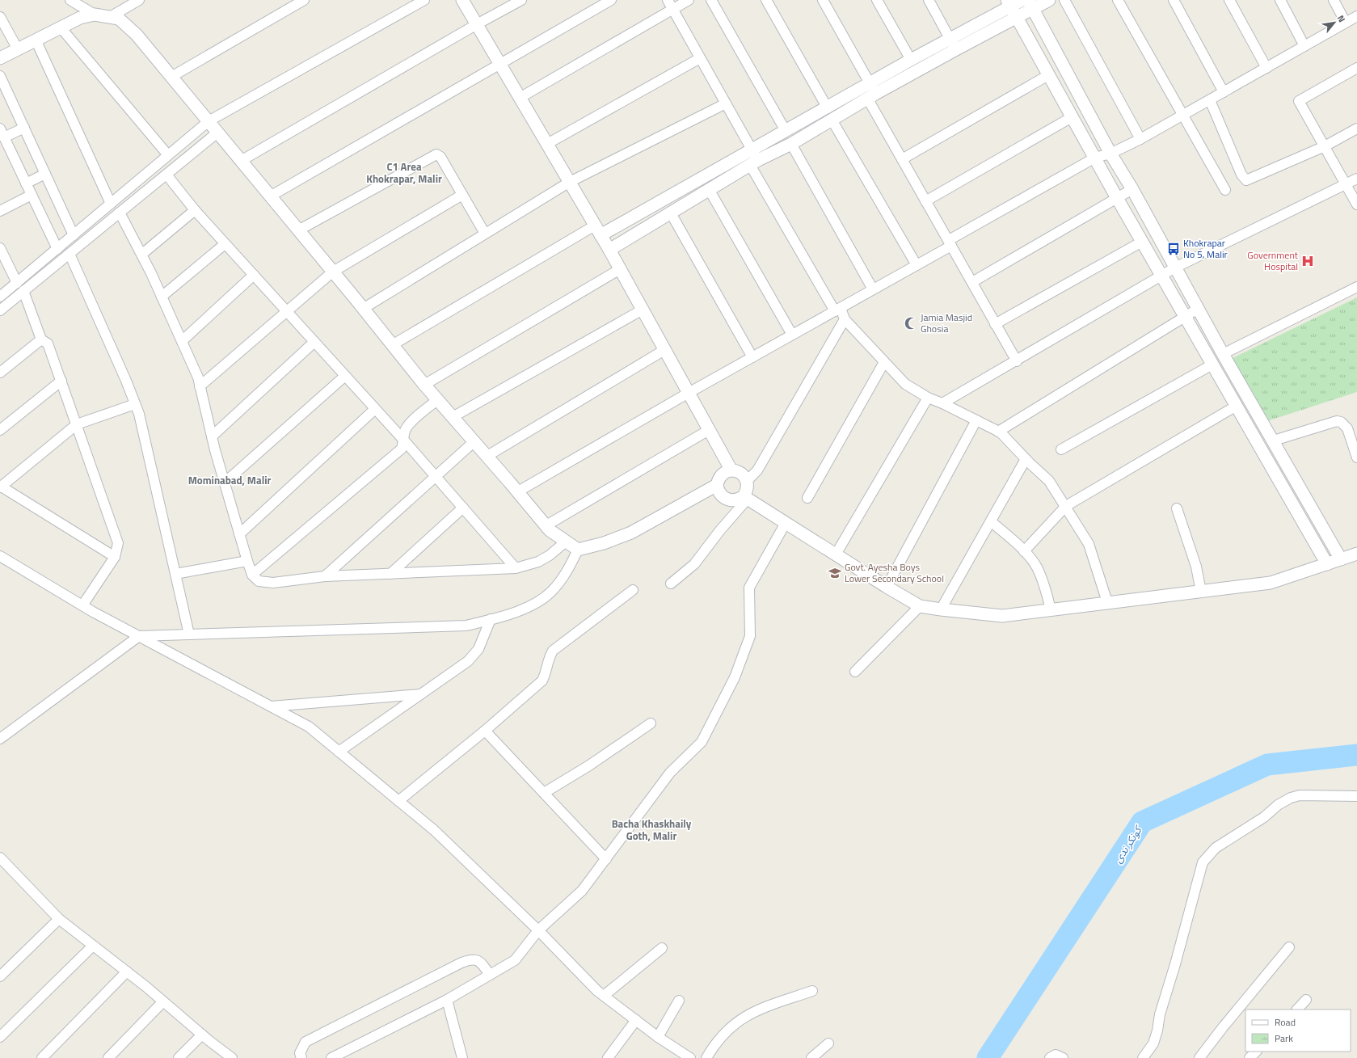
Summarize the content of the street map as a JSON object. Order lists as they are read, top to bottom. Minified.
{"districts":["C1 Area Khokrapar, Malir","Mominabad, Malir","Bacha Khaskhaily Goth, Malir"],"water":["کونکر ندی"],"places":{"bus stop":["Khokrapar No 5, Malir"],"hospital":["Government Hospital"],"mosque":["Jamia Masjid Ghosia"],"school or university":["Govt. Ayesha Boys Lower Secondary School"]},"legend":["Road","Park"],"north":"top right"}
